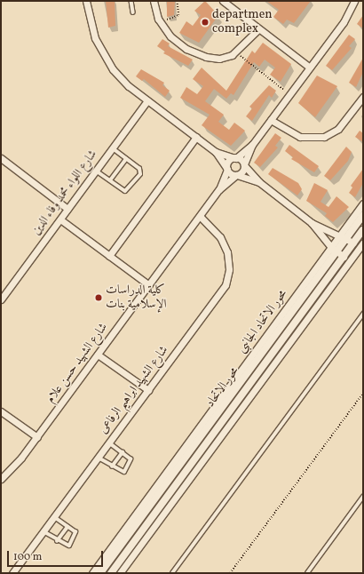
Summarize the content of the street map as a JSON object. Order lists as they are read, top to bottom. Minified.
{"streets":{"street":["شارع اللواء محمد وفاء الدين","محور الاتحاد الجانبى","شارع الشهيد حسن علام","محور الاتحاد","شارع الشهيد ابراهيم الرفاعى"]},"crossings":[["محور الاتحاد الجانبى","محور الاتحاد"],["شارع الشهيد حسن علام","شارع الشهيد ابراهيم الرفاعى"]],"places":["departmen complex","كلية الدراسات الإسلامية بنات"],"scale_bar":"100 m"}
